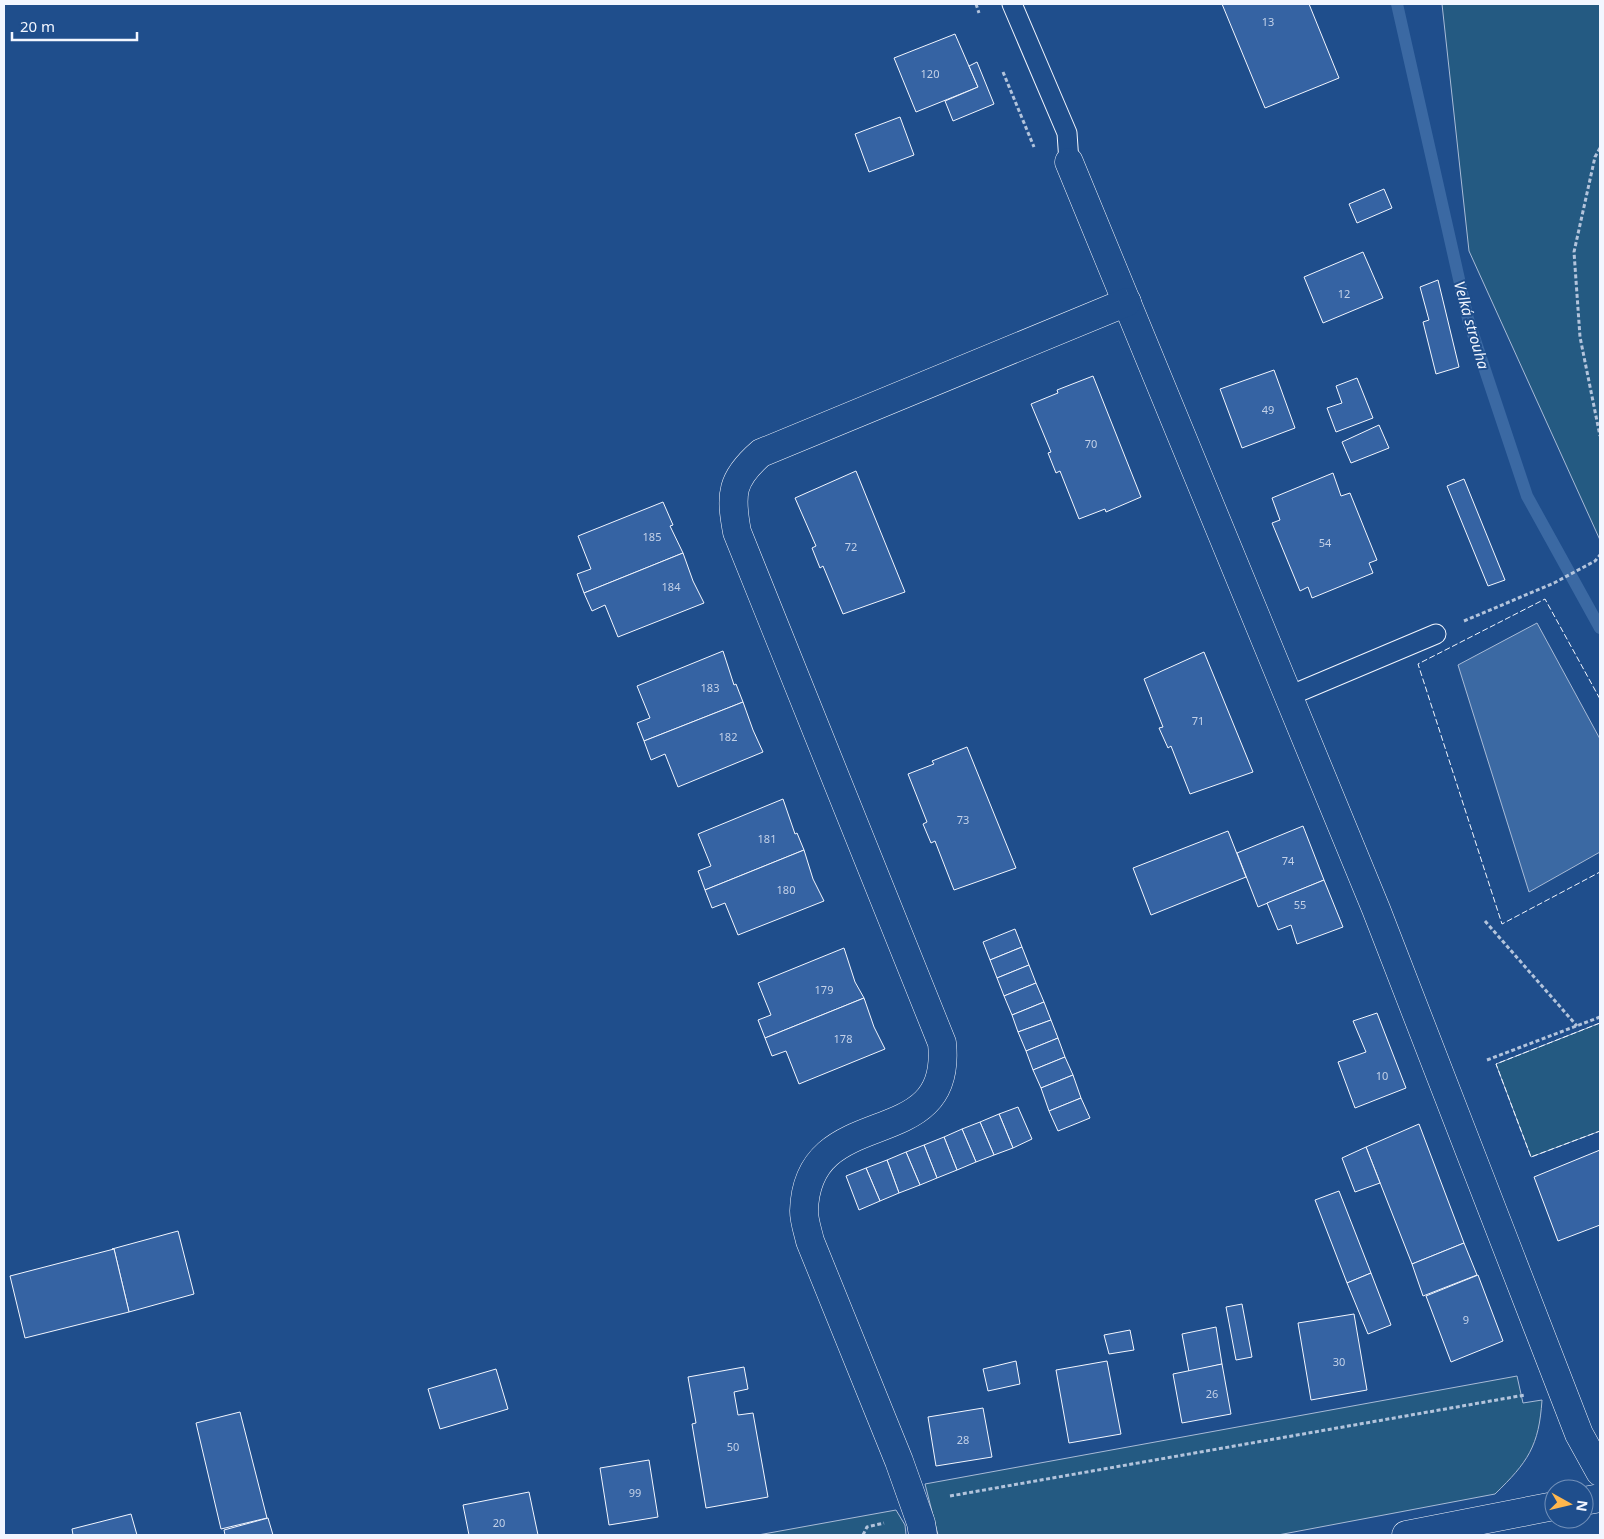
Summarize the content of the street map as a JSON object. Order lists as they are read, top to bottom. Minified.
{"water":["Velká strouha"],"house_numbers":["13","120","12","49","70","185","54","72","184","183","71","182","73","181","74","180","55","179","178","10","9","30","26","28","50","99","20"],"scale_bar":"20 m","north":"right"}
